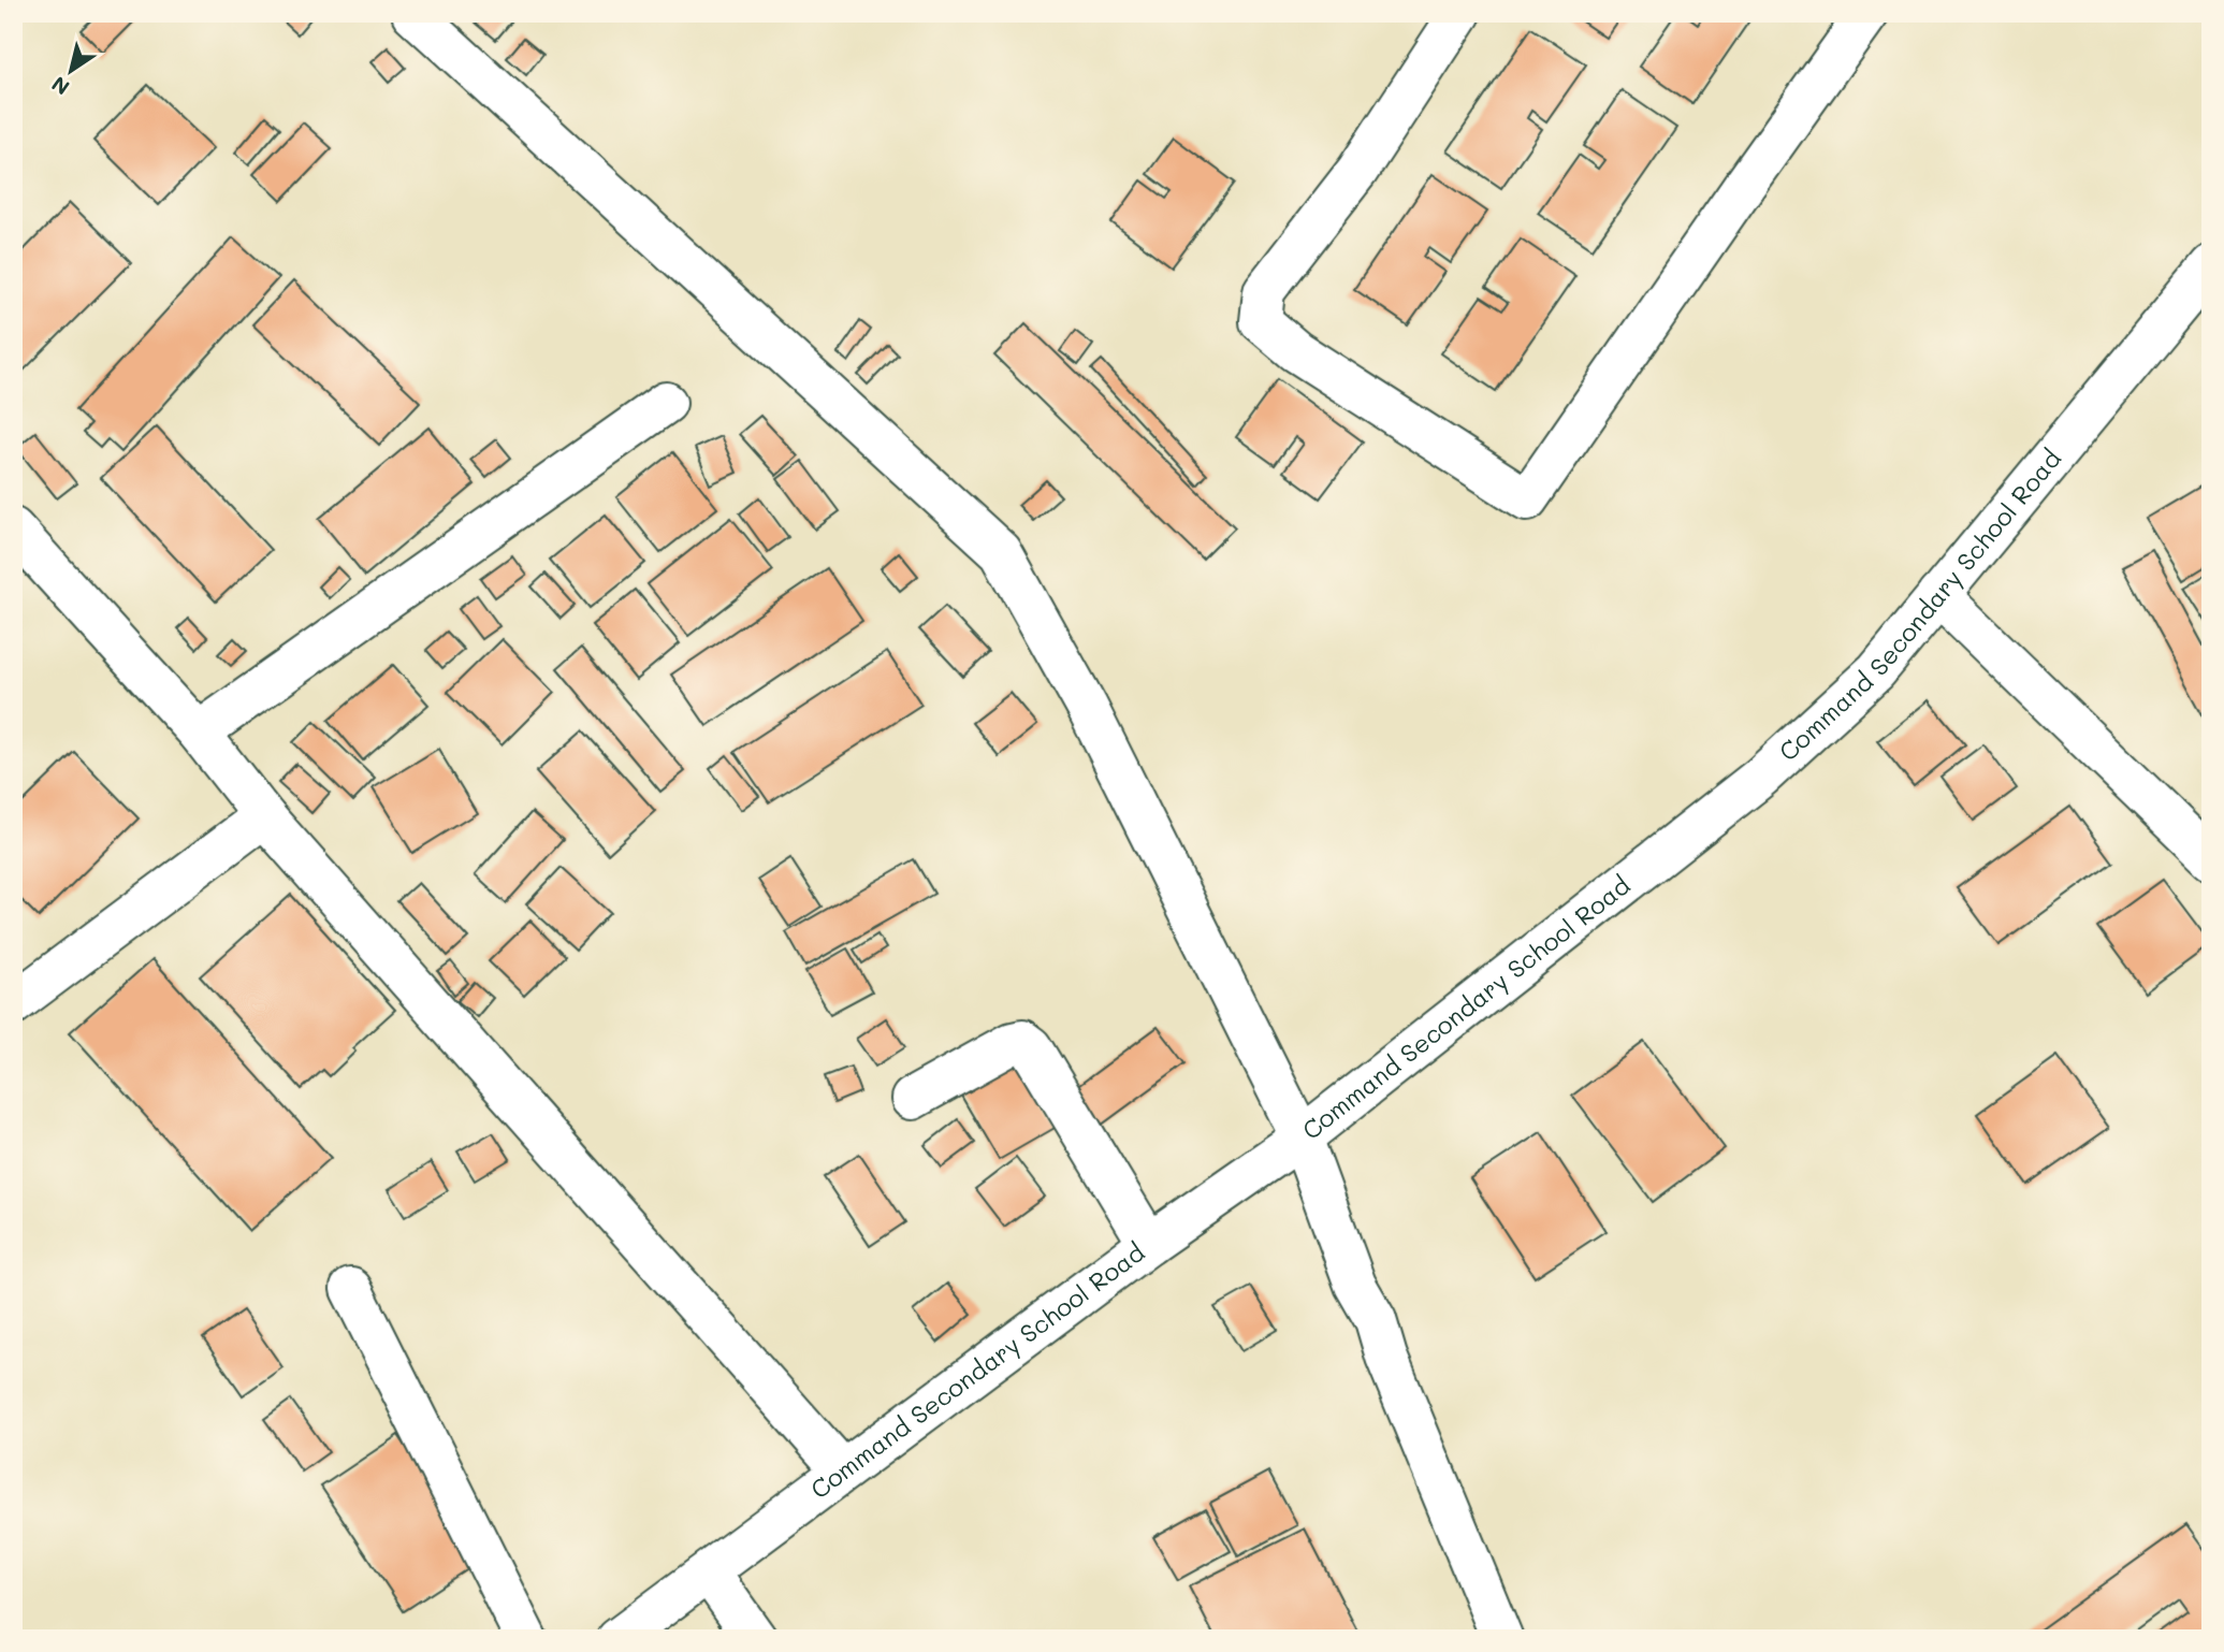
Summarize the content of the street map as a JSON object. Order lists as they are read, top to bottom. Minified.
{"streets":{"street":["Command Secondary School Road"]},"north":"bottom left"}
